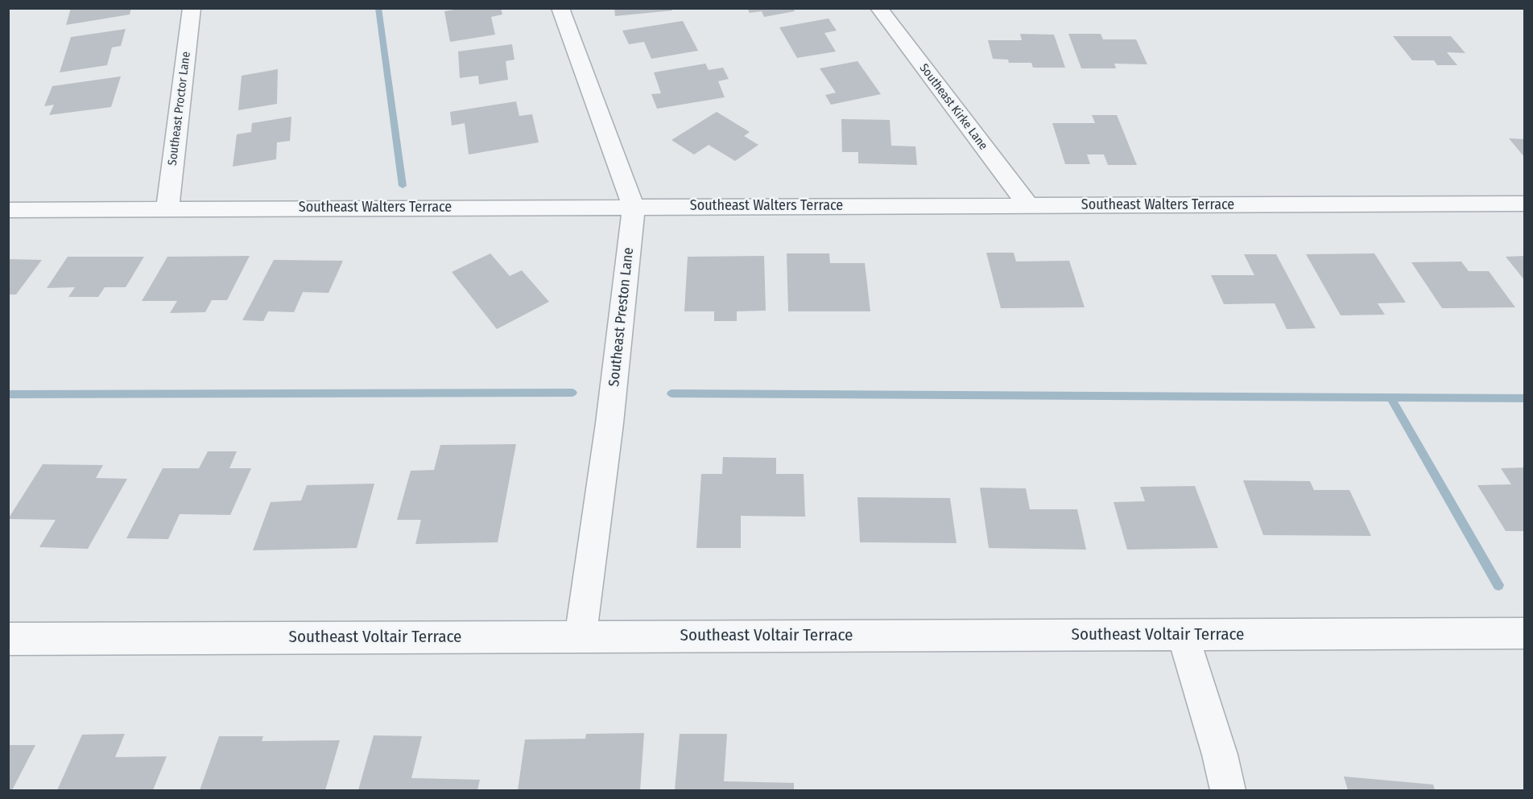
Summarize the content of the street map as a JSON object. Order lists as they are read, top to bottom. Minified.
{"streets":{"street":["Southeast Kirke Lane","Southeast Proctor Lane","Southeast Walters Terrace","Southeast Preston Lane","Southeast Voltair Terrace"]},"crossings":[["Southeast Kirke Lane","Southeast Walters Terrace"],["Southeast Proctor Lane","Southeast Walters Terrace"],["Southeast Walters Terrace","Southeast Preston Lane"],["Southeast Preston Lane","Southeast Voltair Terrace"]]}
